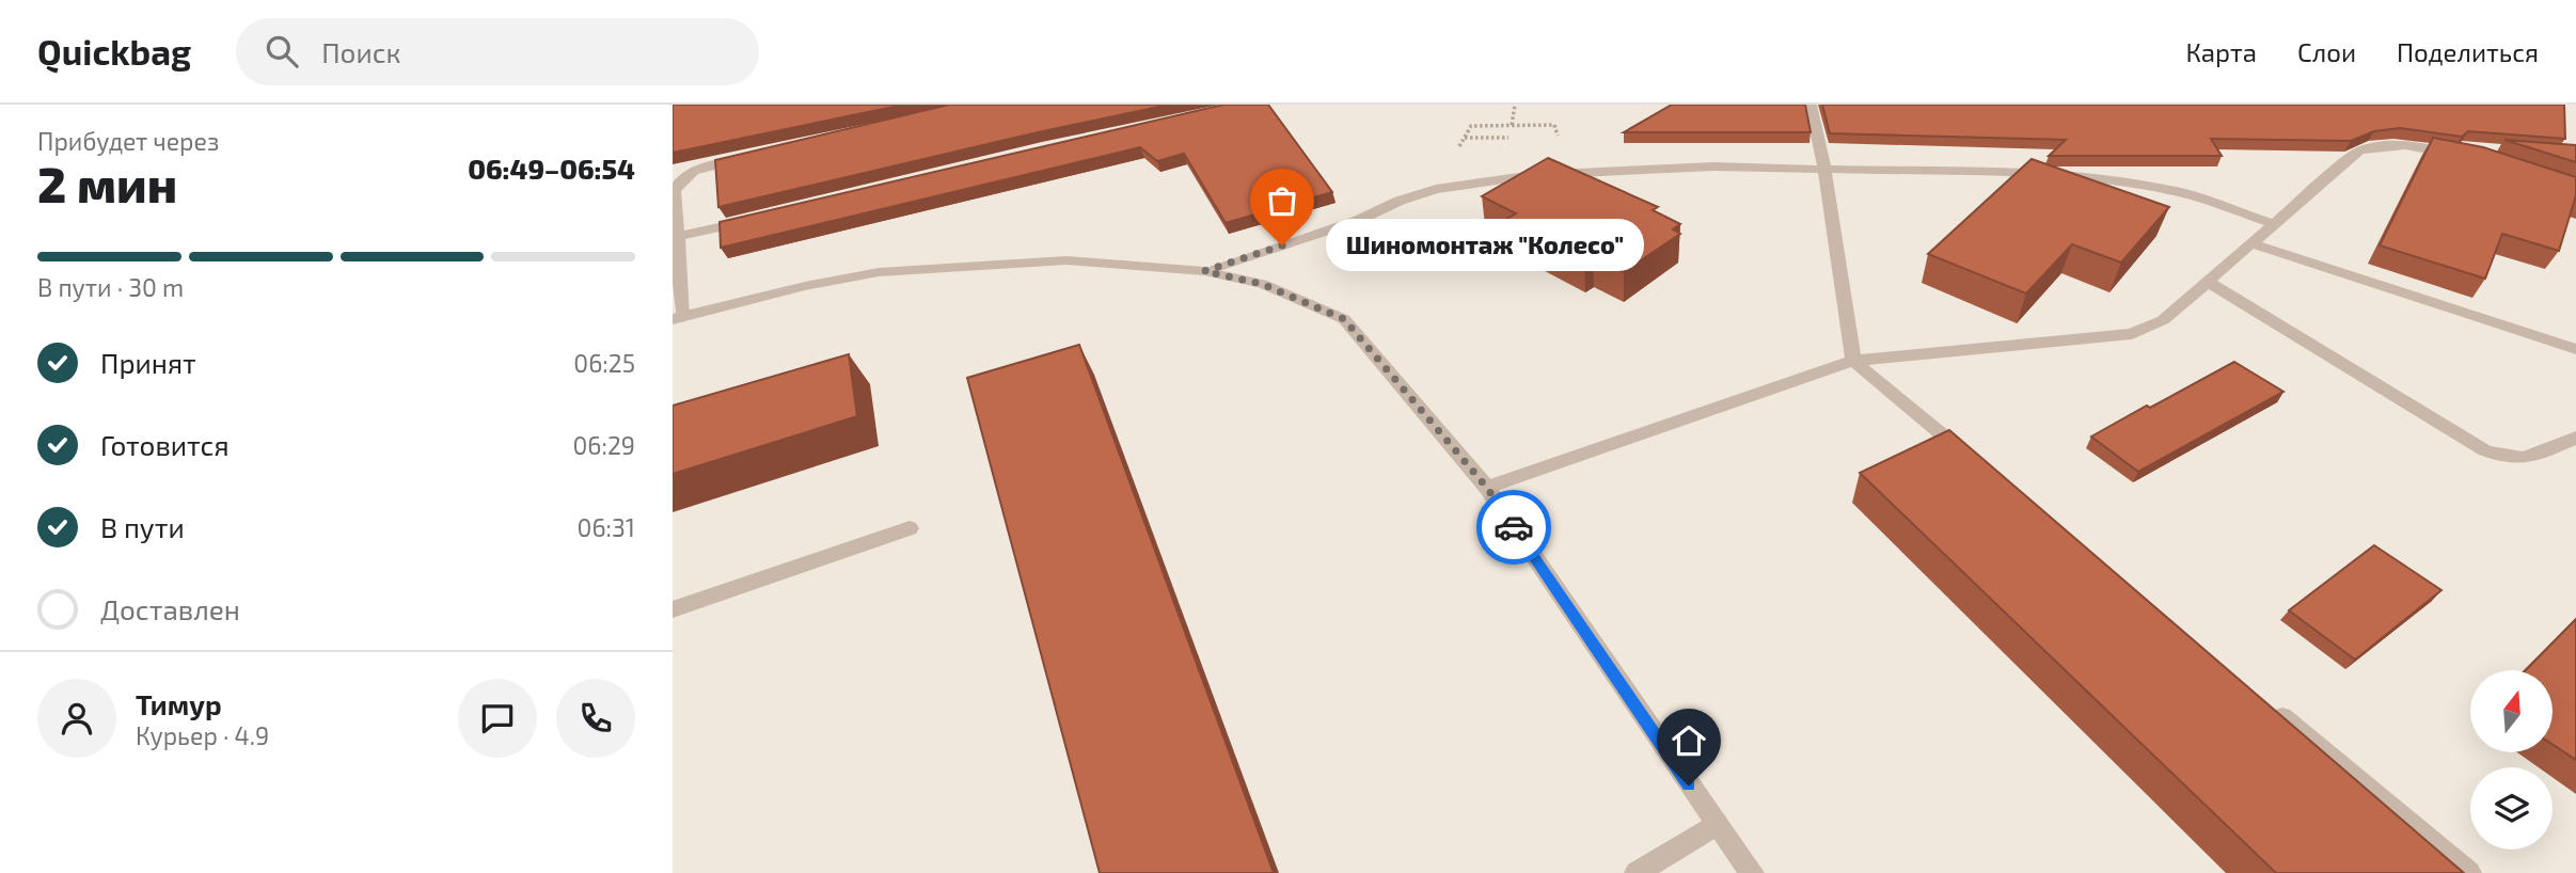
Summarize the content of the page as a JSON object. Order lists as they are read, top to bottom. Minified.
{"places":["Шиномонтаж \"Колесо\""],"north":"top","page":{"header":"Quickbag","search":"Поиск","nav":["Карта","Слои","Поделиться"],"heading":["2 мин","Прибудет через","06:49–06:54"],"panel":["Тимур","Курьер · 4.9"],"bubble":"Шиномонтаж \"Колесо\"","bar":"В пути · 30 m","list":[["Принят","06:25"],["Готовится","06:29"],["В пути","06:31"],"Доставлен"]}}
